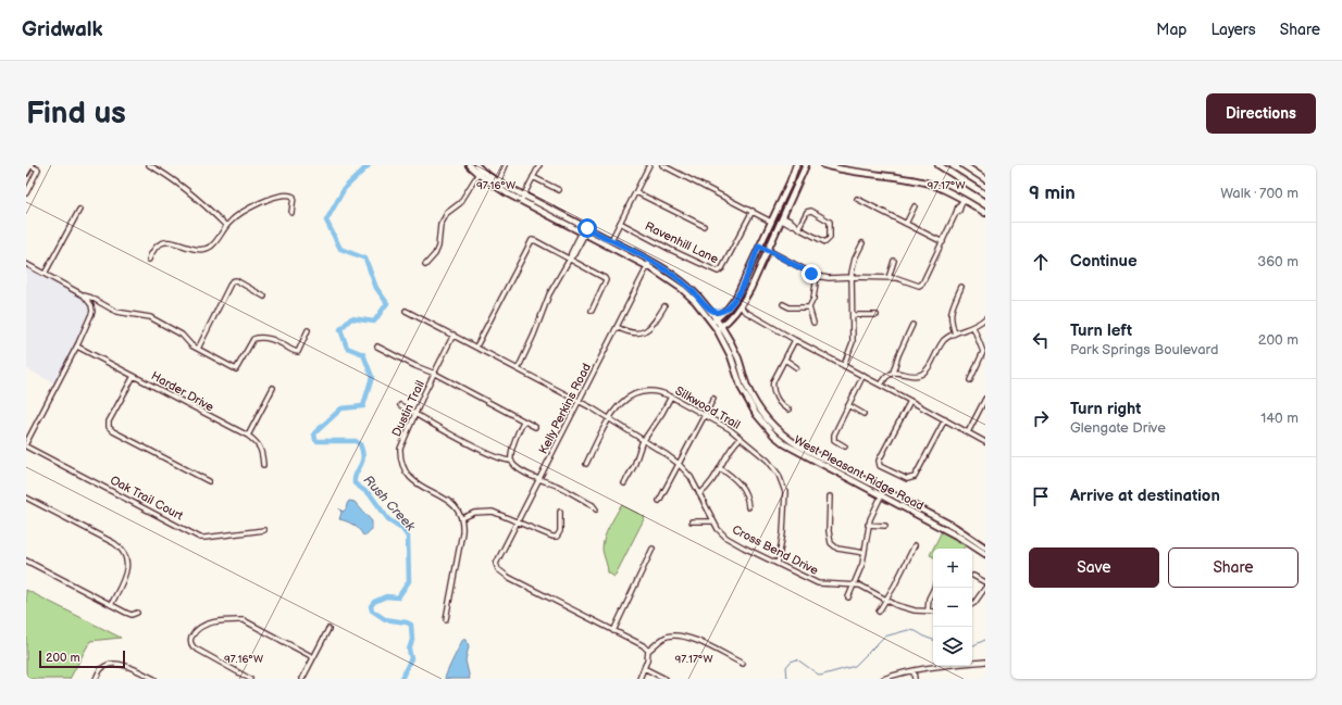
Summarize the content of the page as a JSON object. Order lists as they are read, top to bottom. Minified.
{"streets":{"main road":["West Pleasant Ridge Road"],"street":["Ravenhill Lane","Harder Drive","Silkwood Trail","Dustin Trail","Kelly Perkins Road","Oak Trail Court","Cross Bend Drive"]},"crossings":[["Silkwood Trail","Cross Bend Drive"],["Dustin Trail","Cross Bend Drive"],["Kelly Perkins Road","West Pleasant Ridge Road"],["Kelly Perkins Road","Cross Bend Drive"]],"water":["Rush Creek"],"scale_bar":"200 m","page":{"header":"Gridwalk","nav":["Map","Layers","Share"],"buttons":["Directions",["Save","Share"]],"title":"Find us","heading":["9 min","Walk · 700 m"],"list":[["Continue","360 m"],["Turn left","Park Springs Boulevard","200 m"],["Turn right","Glengate Drive","140 m"],"Arrive at destination"],"map_buttons":["+","−"],"scale":"200 m"},"coordinates":["97.16°W","97.17°W"]}
